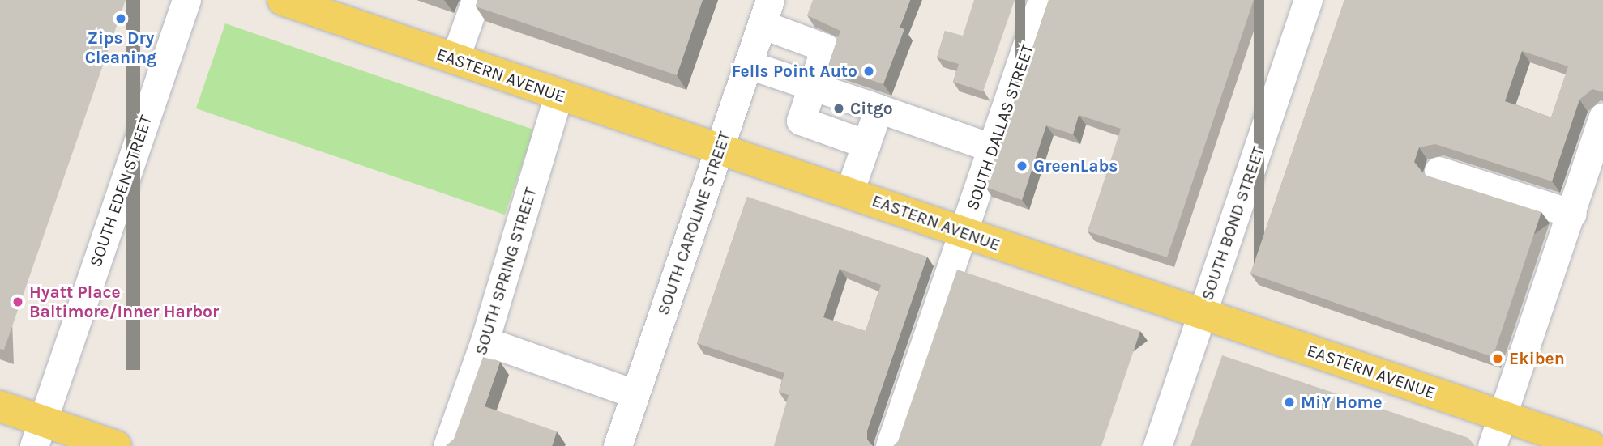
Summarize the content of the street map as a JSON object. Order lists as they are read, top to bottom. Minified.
{"streets":{"main road":["EASTERN AVENUE"],"street":["SOUTH DALLAS STREET","SOUTH EDEN STREET","SOUTH CAROLINE STREET","SOUTH BOND STREET","SOUTH SPRING STREET"]},"crossings":[["EASTERN AVENUE","SOUTH DALLAS STREET"],["EASTERN AVENUE","SOUTH CAROLINE STREET"],["EASTERN AVENUE","SOUTH BOND STREET"],["EASTERN AVENUE","SOUTH SPRING STREET"]],"places":["Zips Dry Cleaning","Fells Point Auto","Citgo","GreenLabs","Hyatt Place Baltimore/Inner Harbor","Ekiben","MiY Home"]}
